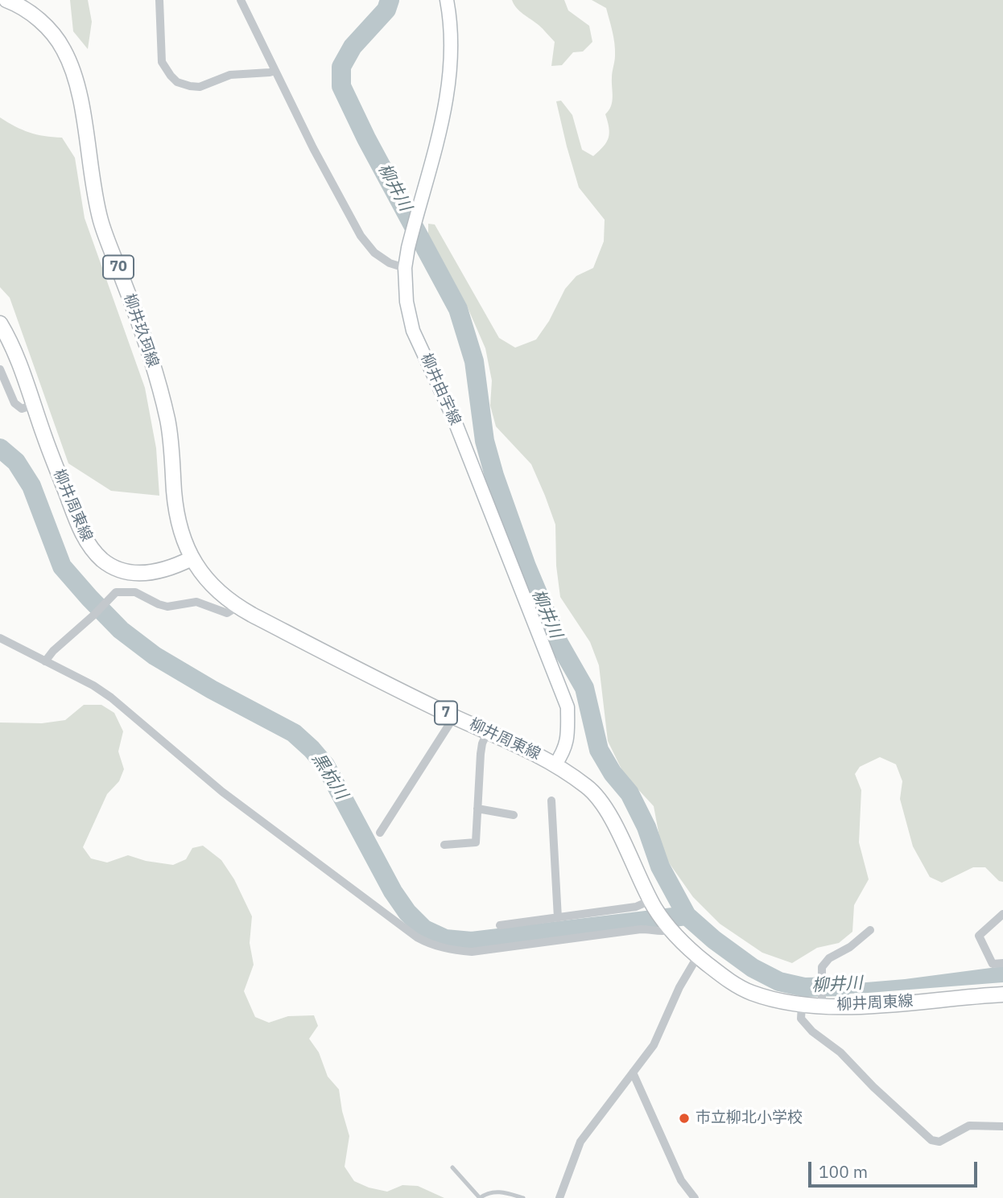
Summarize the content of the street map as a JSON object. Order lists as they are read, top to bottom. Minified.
{"streets":{"main road":["70","柳井玖珂線","柳井由宇線","柳井周東線","7"]},"crossings":[["柳井玖珂線","柳井周東線"],["柳井由宇線","柳井周東線"]],"water":["柳井川","黒杭川"],"places":["市立柳北小学校"],"scale_bar":"100 m"}
